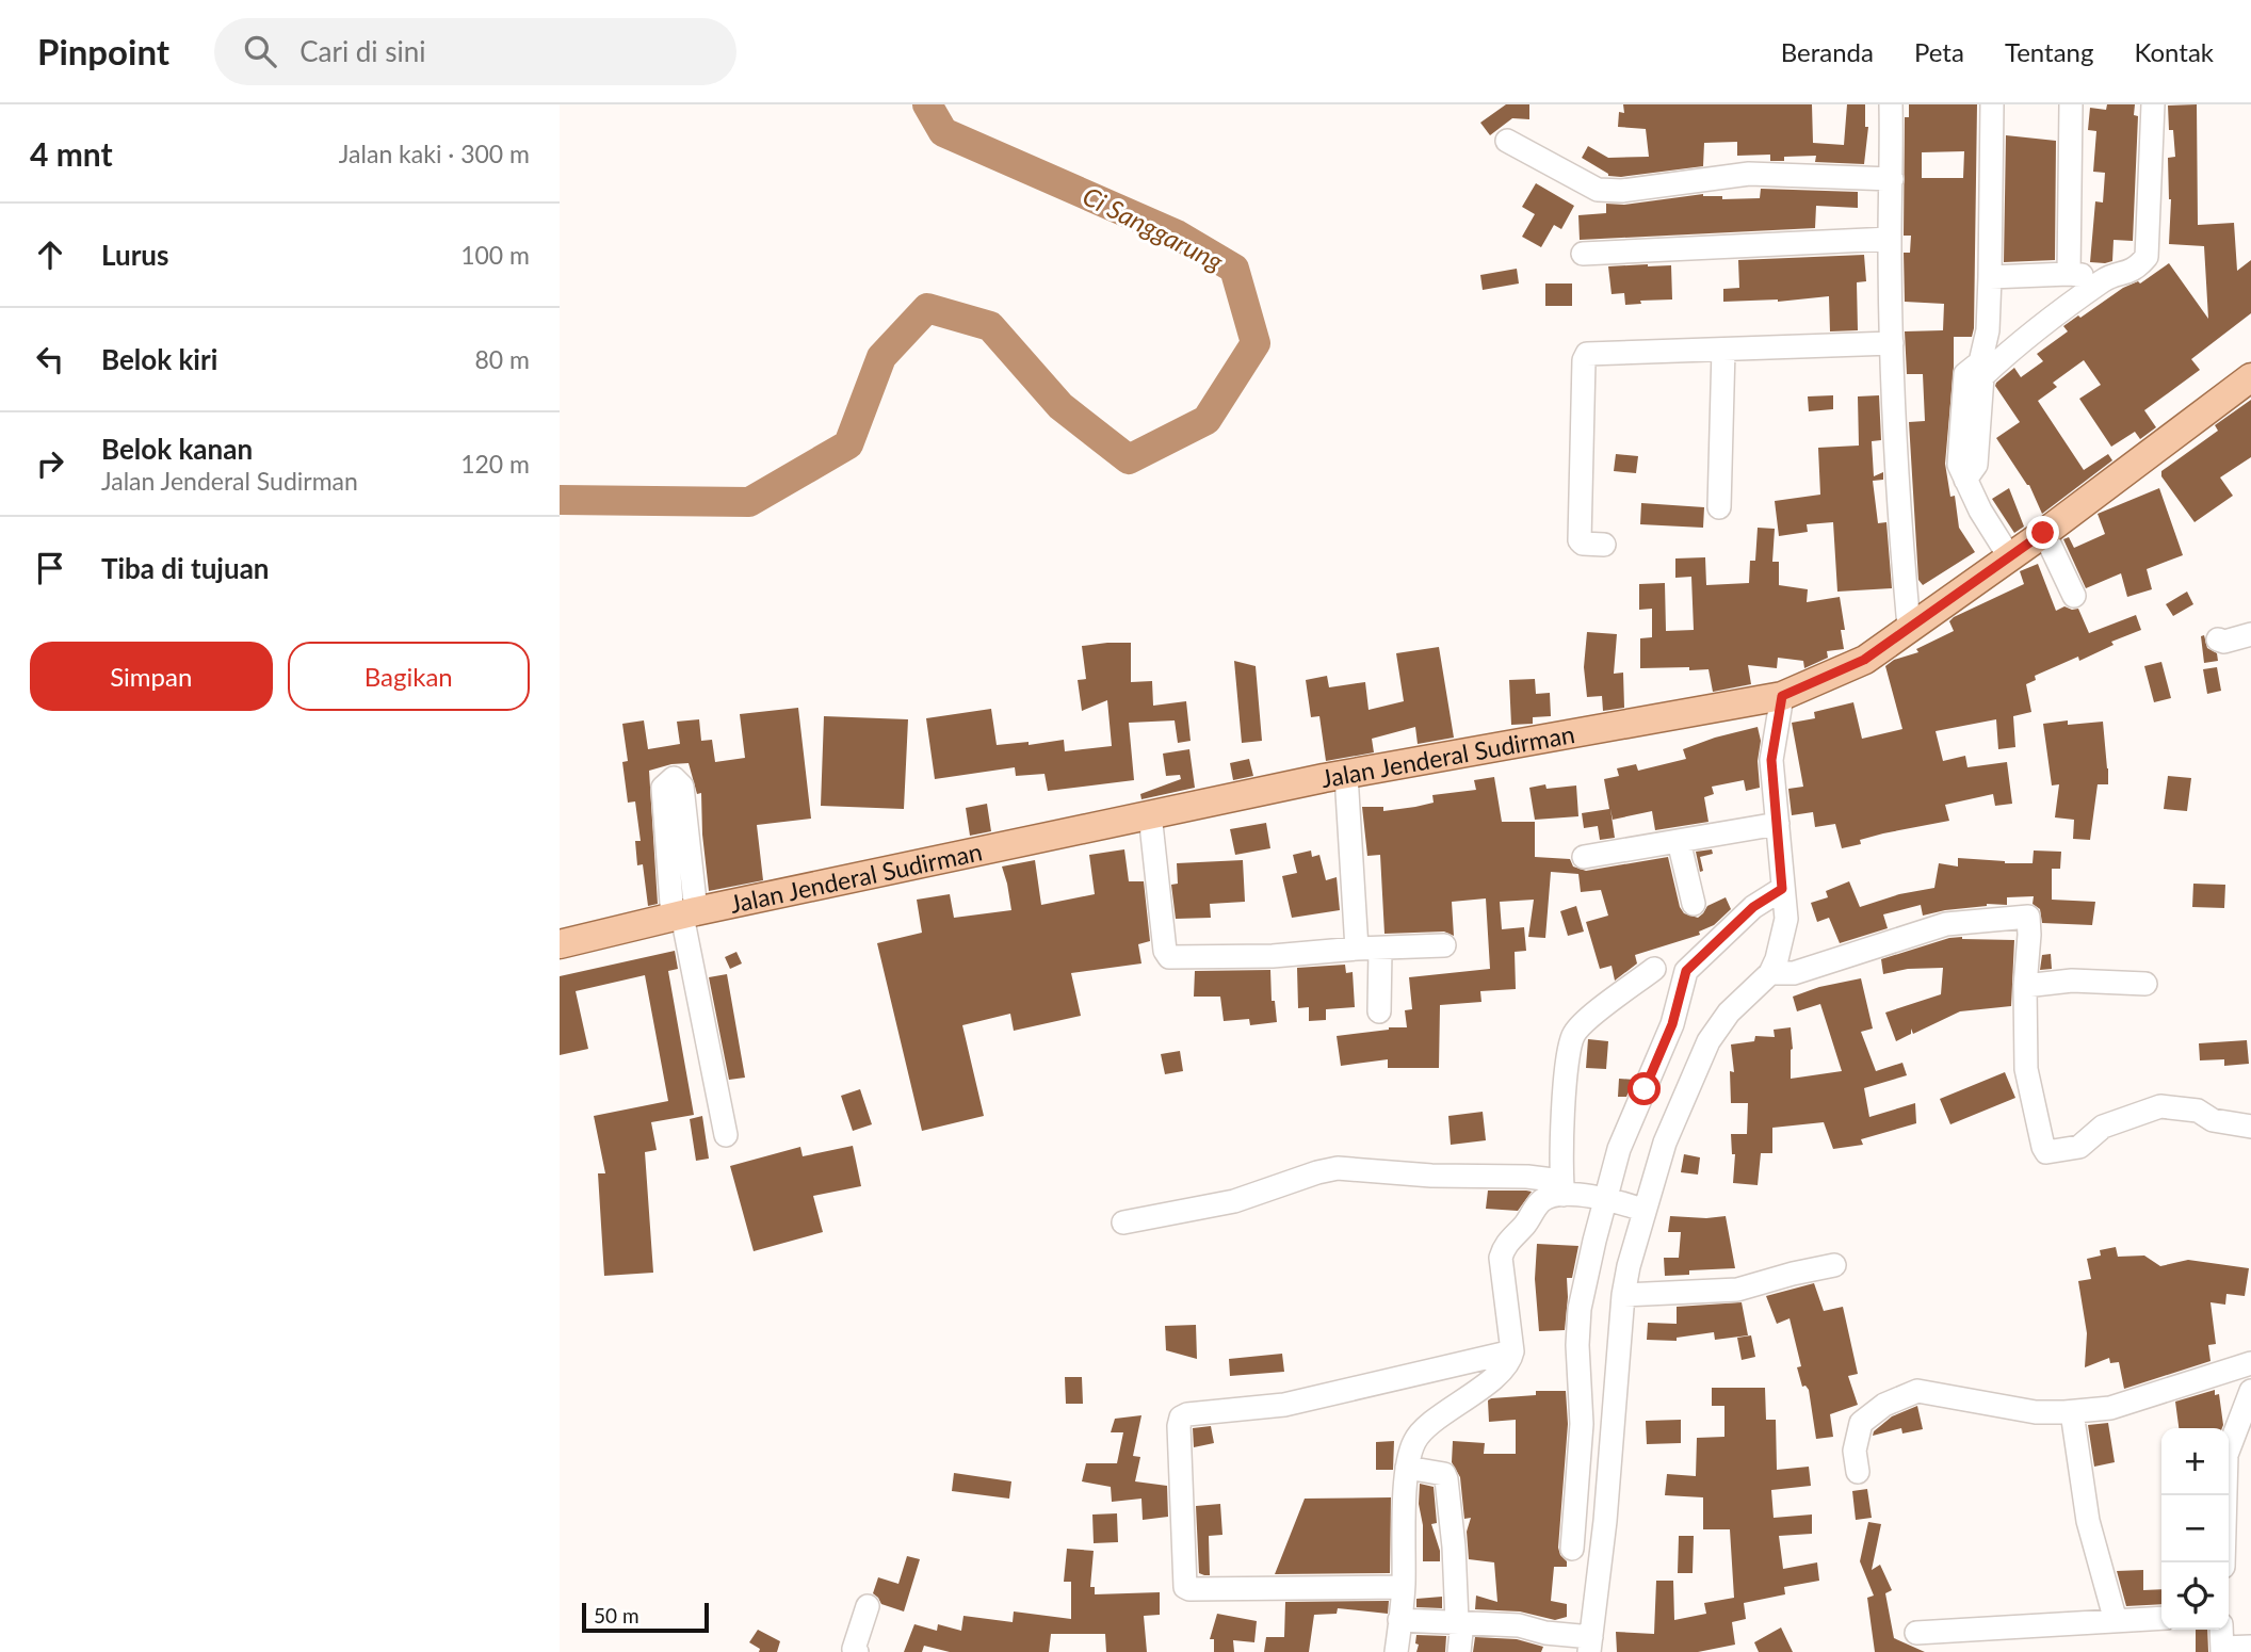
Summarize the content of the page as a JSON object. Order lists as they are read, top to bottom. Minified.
{"streets":{"main road":["Jalan Jenderal Sudirman"]},"water":["Ci Sanggarung"],"scale_bar":"50 m","page":{"header":"Pinpoint","search":"Cari di sini","nav":["Beranda","Peta","Tentang","Kontak"],"heading":["4 mnt","Jalan kaki · 300 m"],"list":[["Lurus","100 m"],["Belok kiri","80 m"],["Belok kanan","Jalan Jenderal Sudirman","120 m"],"Tiba di tujuan"],"buttons":["Simpan","Bagikan"],"map_buttons":["+","−"],"scale":"50 m"}}
